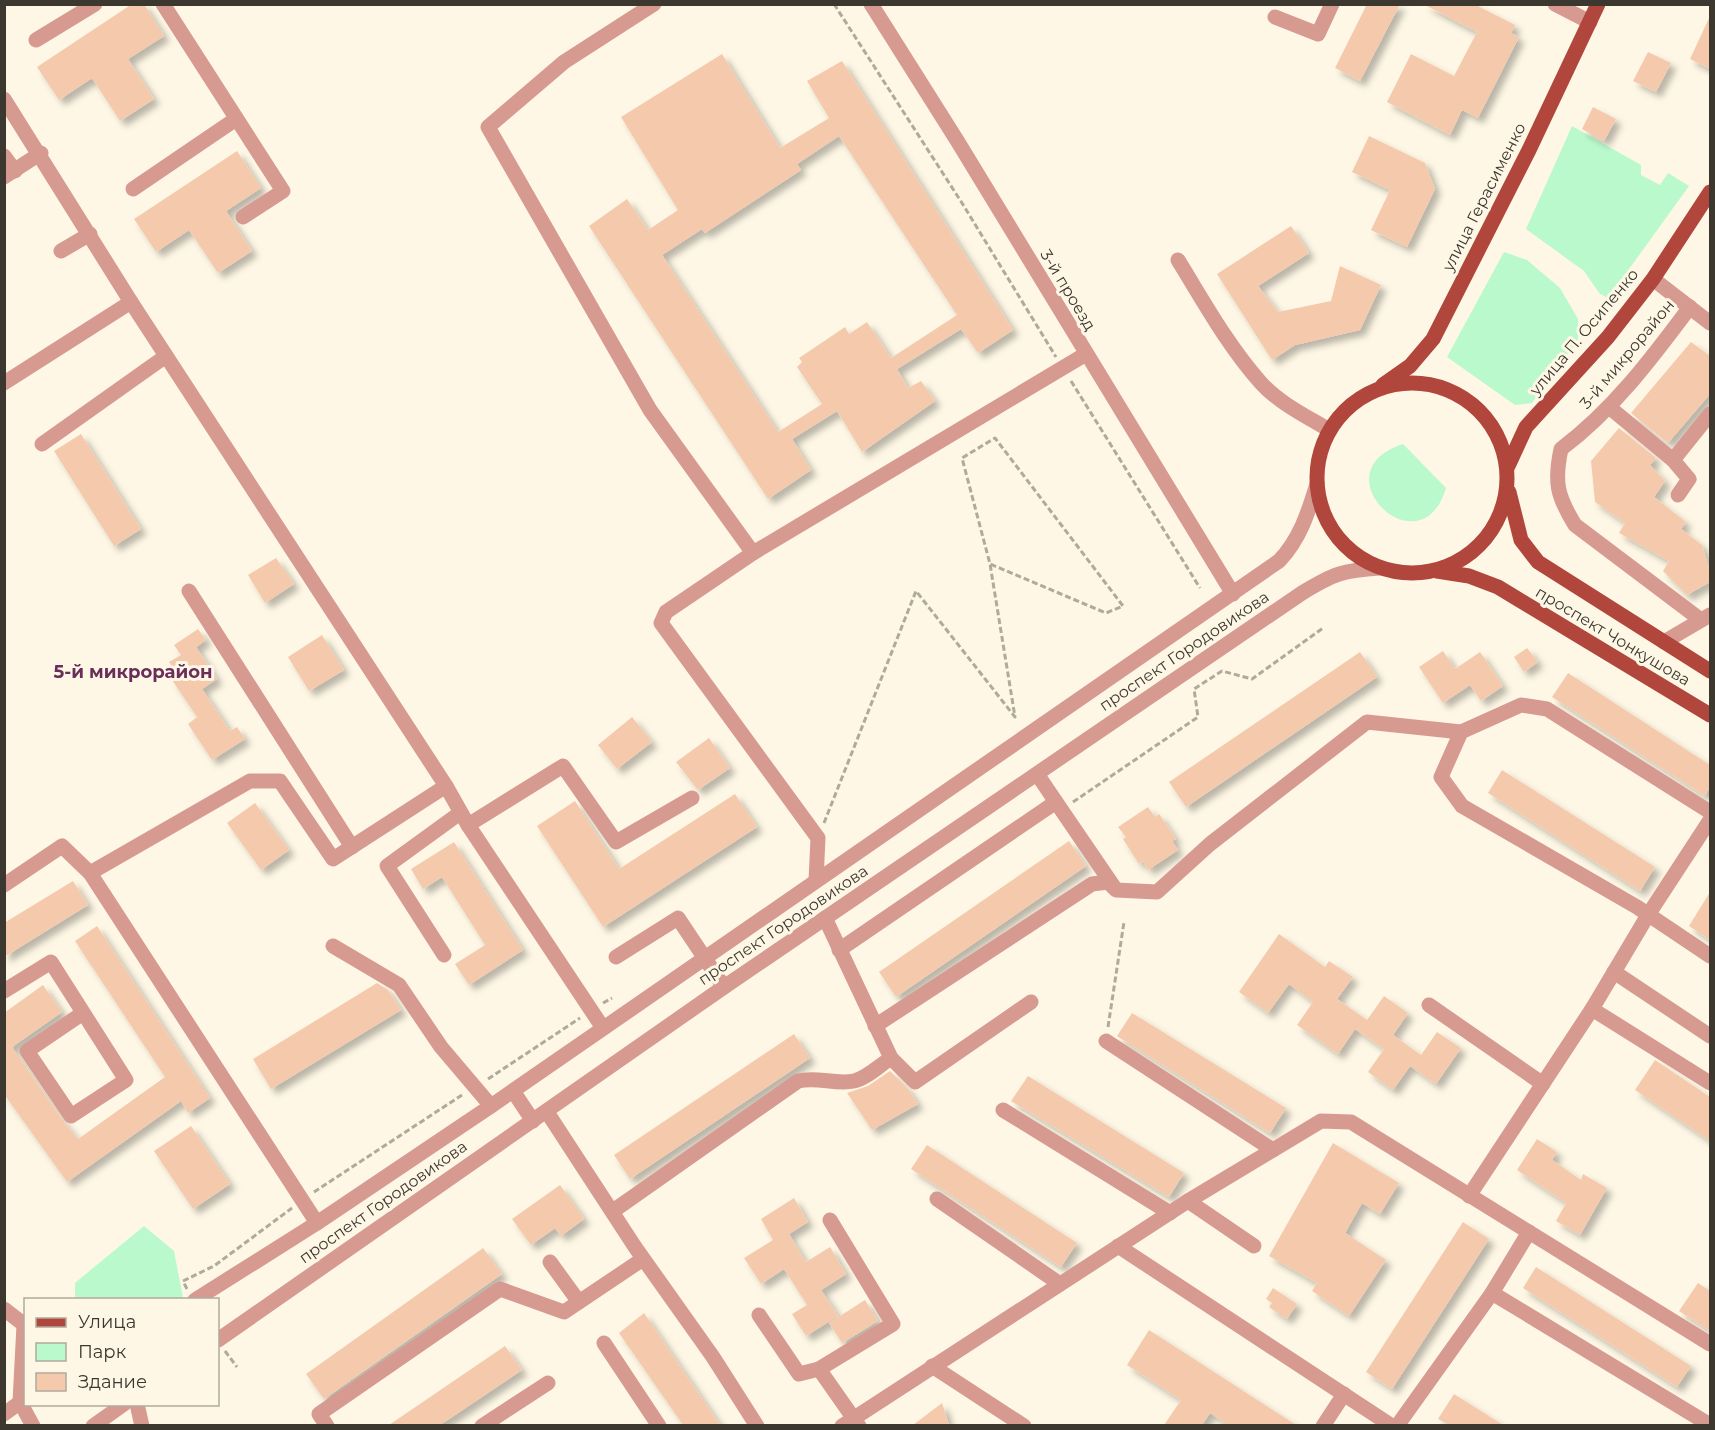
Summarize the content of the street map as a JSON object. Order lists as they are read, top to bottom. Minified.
{"streets":{"main road":["улица Герасименко","улица П. Осипенко","проспект Чонкушова"],"street":["3-й проезд","3-й микрорайон","проспект Городовикова"]},"crossings":[["улица Герасименко","улица П. Осипенко"],["улица Герасименко","проспект Чонкушова"],["улица Герасименко","проспект Городовикова"],["3-й проезд","проспект Городовикова"],["улица П. Осипенко","проспект Чонкушова"],["улица П. Осипенко","проспект Городовикова"],["проспект Чонкушова","проспект Городовикова"]],"districts":["5-й микрорайон"],"legend":["Улица","Парк","Здание"]}
